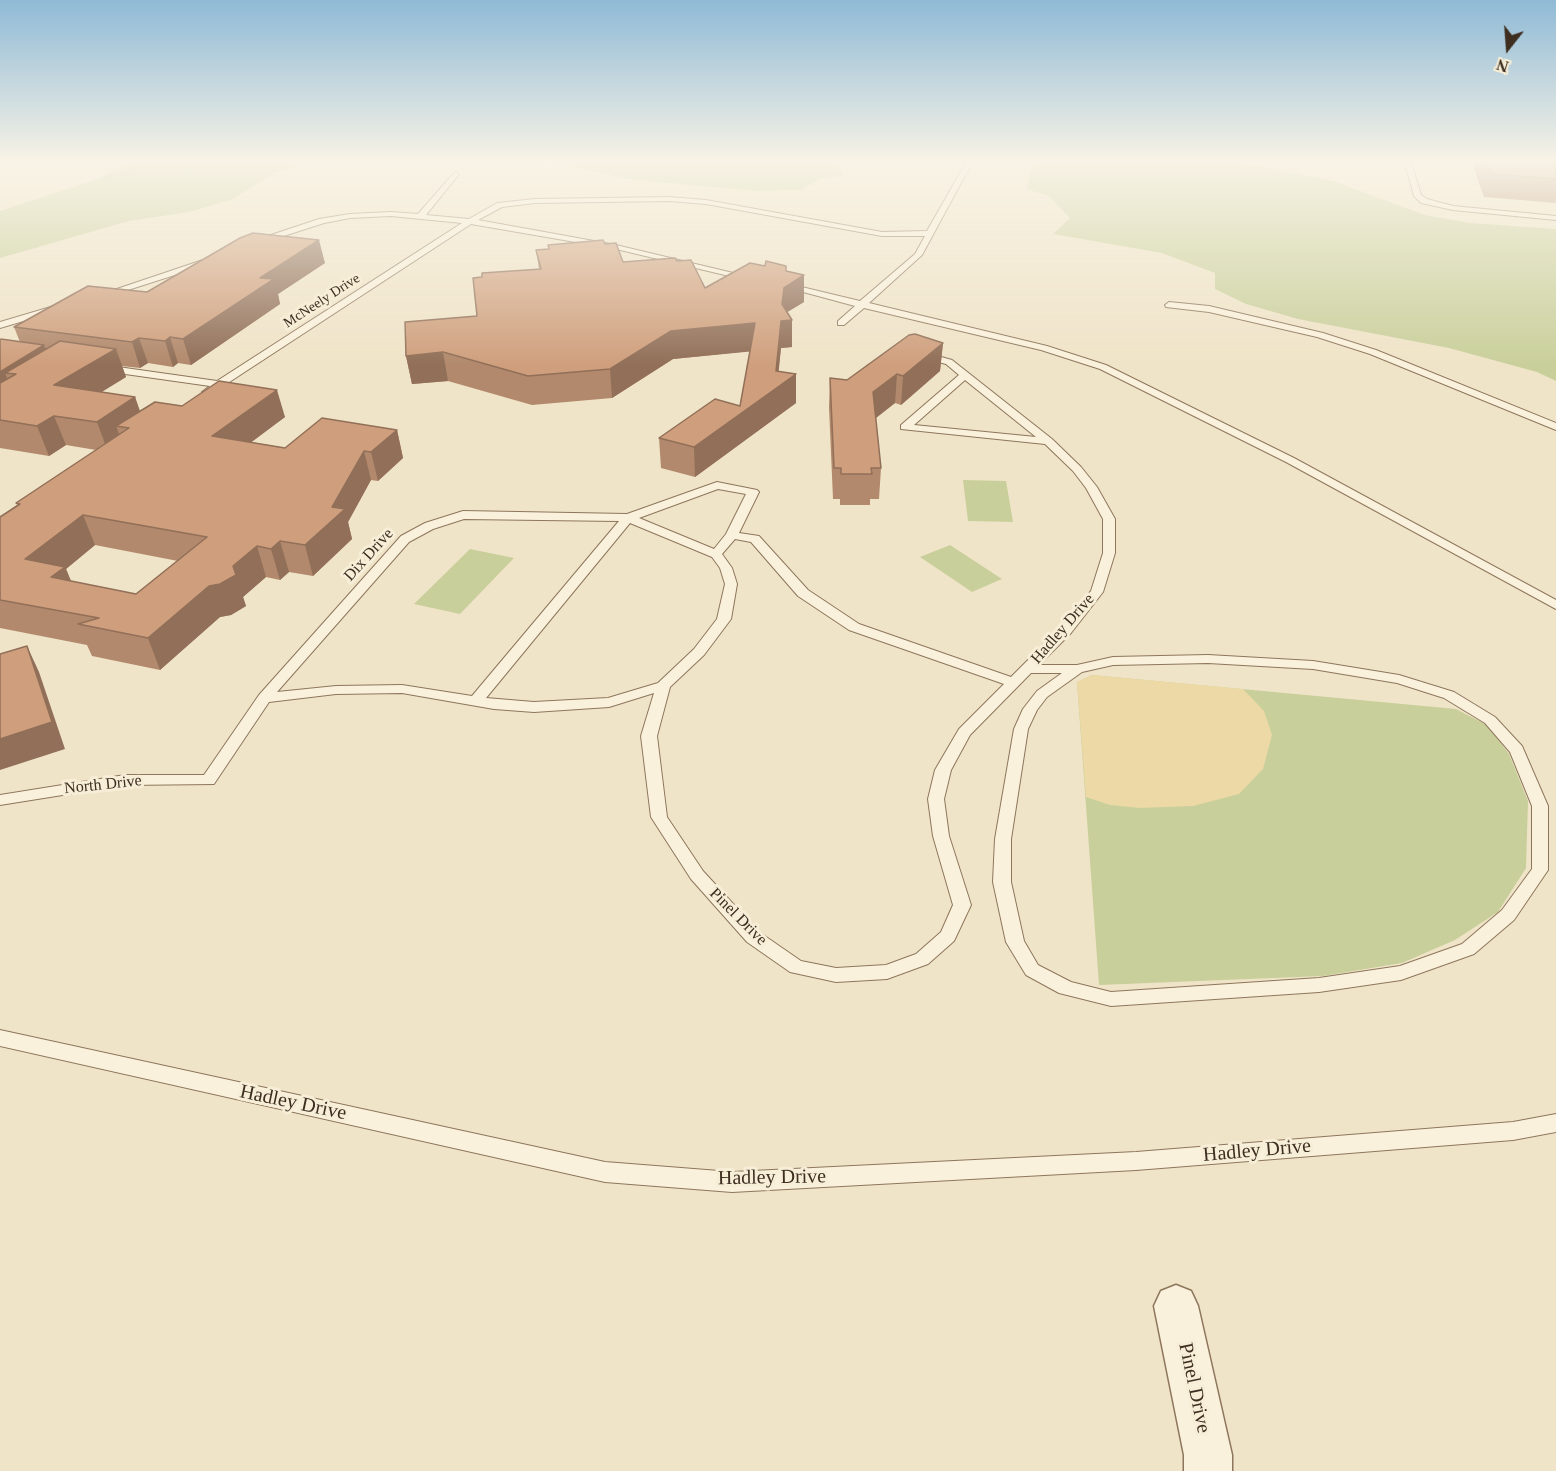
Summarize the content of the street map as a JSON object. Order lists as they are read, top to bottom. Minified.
{"streets":{"street":["Pinel Drive"],"lane":["McNeely Drive","Dix Drive","Hadley Drive","North Drive"]},"crossings":[["Dix Drive","North Drive"],["Hadley Drive","Pinel Drive"]],"north":"bottom"}
